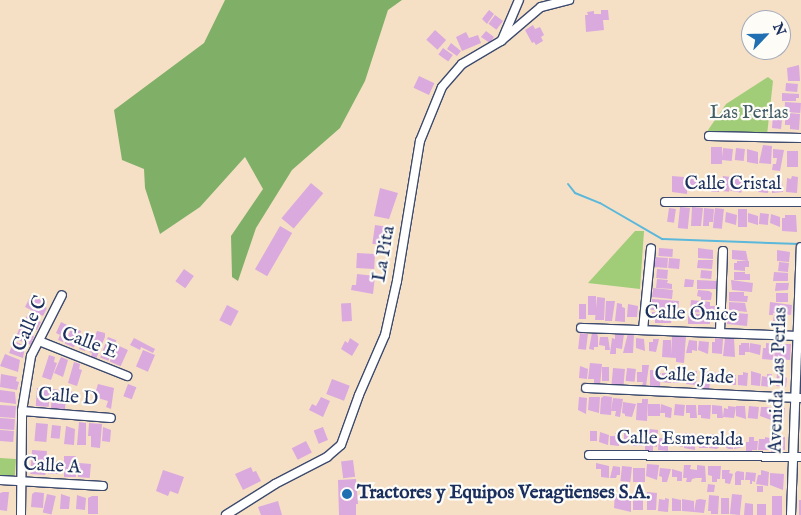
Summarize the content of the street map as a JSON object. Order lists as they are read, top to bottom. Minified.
{"streets":{"street":["Calle Cristal","La Pita","Calle Ónice","Calle C","Calle E","Calle Jade","Avenida Las Perlas","Calle D","Calle Esmeralda","Calle A"]},"crossings":[["Calle Ónice","Avenida Las Perlas"],["Calle C","Calle E"],["Calle C","Calle D"],["Calle C","Calle A"],["Calle Jade","Avenida Las Perlas"],["Avenida Las Perlas","Calle Esmeralda"]],"parks":["Las Perlas"],"places":["Tractores y Equipos Veragüenses S.A."],"north":"top right"}
